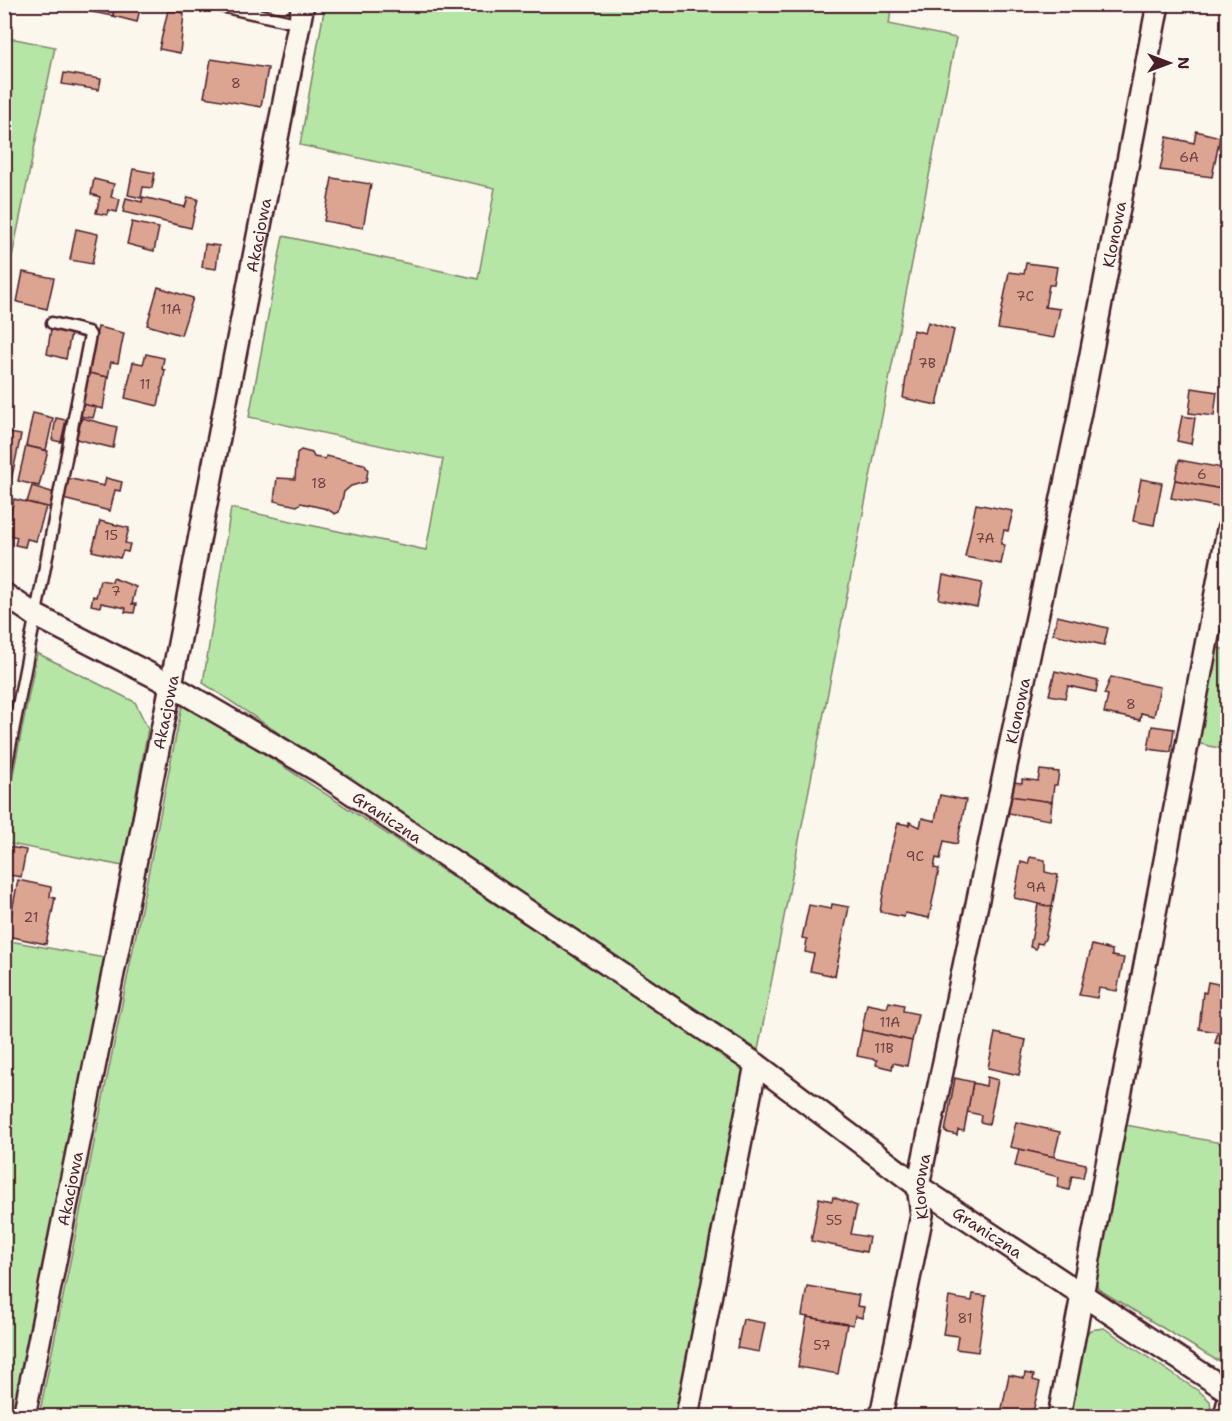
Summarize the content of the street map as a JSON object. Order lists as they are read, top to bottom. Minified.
{"streets":{"street":["Akacjowa","Klonowa","Graniczna"]},"crossings":[["Akacjowa","Graniczna"],["Klonowa","Graniczna"]],"house_numbers":["8","6A","7C","11A","7B","11","6","18","15","7A","7","8","9C","9A","21","11A","11B","55","81","57"],"north":"right"}
